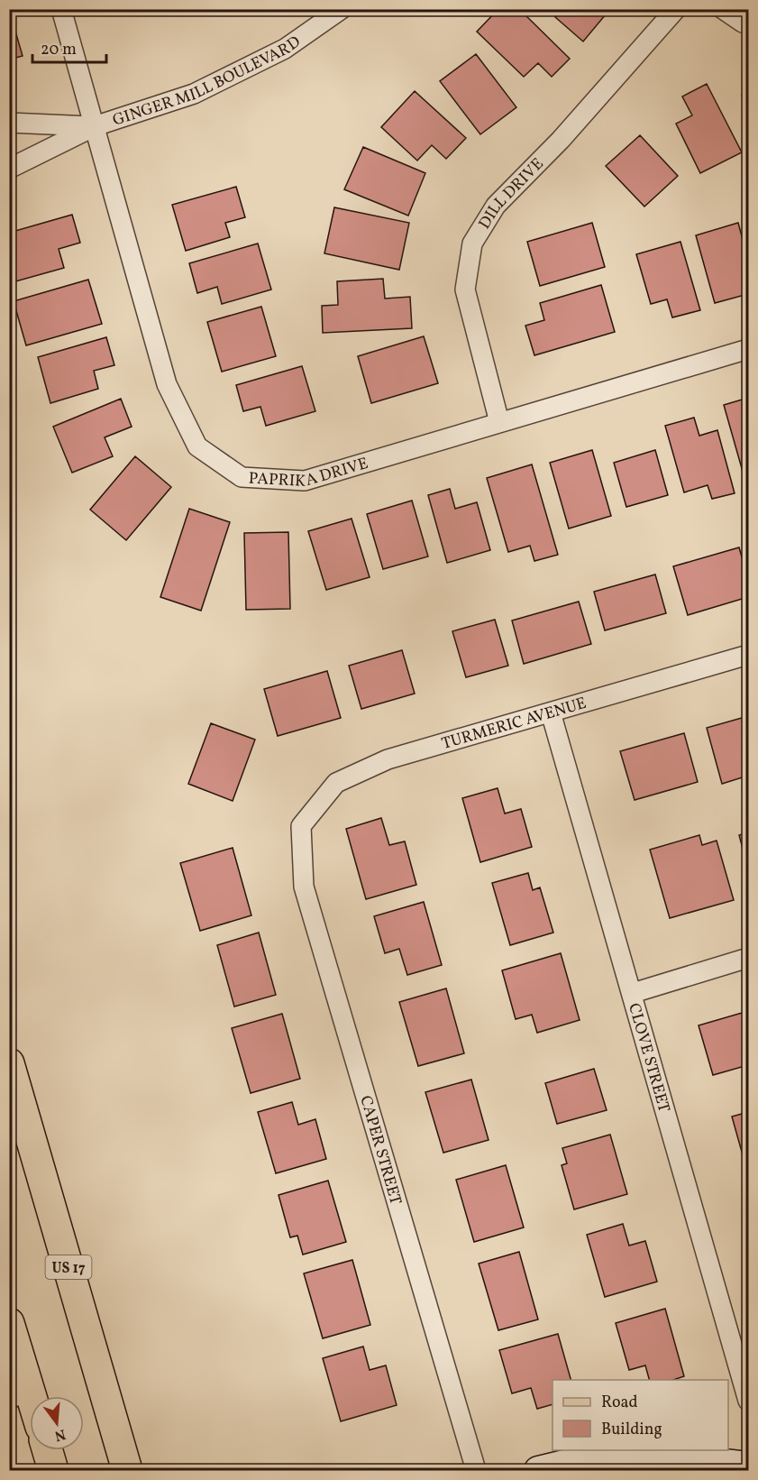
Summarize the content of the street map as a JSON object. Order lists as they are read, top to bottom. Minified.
{"streets":{"main road":["US 17"],"street":["GINGER MILL BOULEVARD","DILL DRIVE","PAPRIKA DRIVE","TURMERIC AVENUE","CLOVE STREET","CAPER STREET"]},"crossings":[["GINGER MILL BOULEVARD","PAPRIKA DRIVE"],["DILL DRIVE","PAPRIKA DRIVE"],["TURMERIC AVENUE","CLOVE STREET"],["TURMERIC AVENUE","CAPER STREET"]],"legend":["Road","Building"],"scale_bar":"20 m","north":"bottom"}
